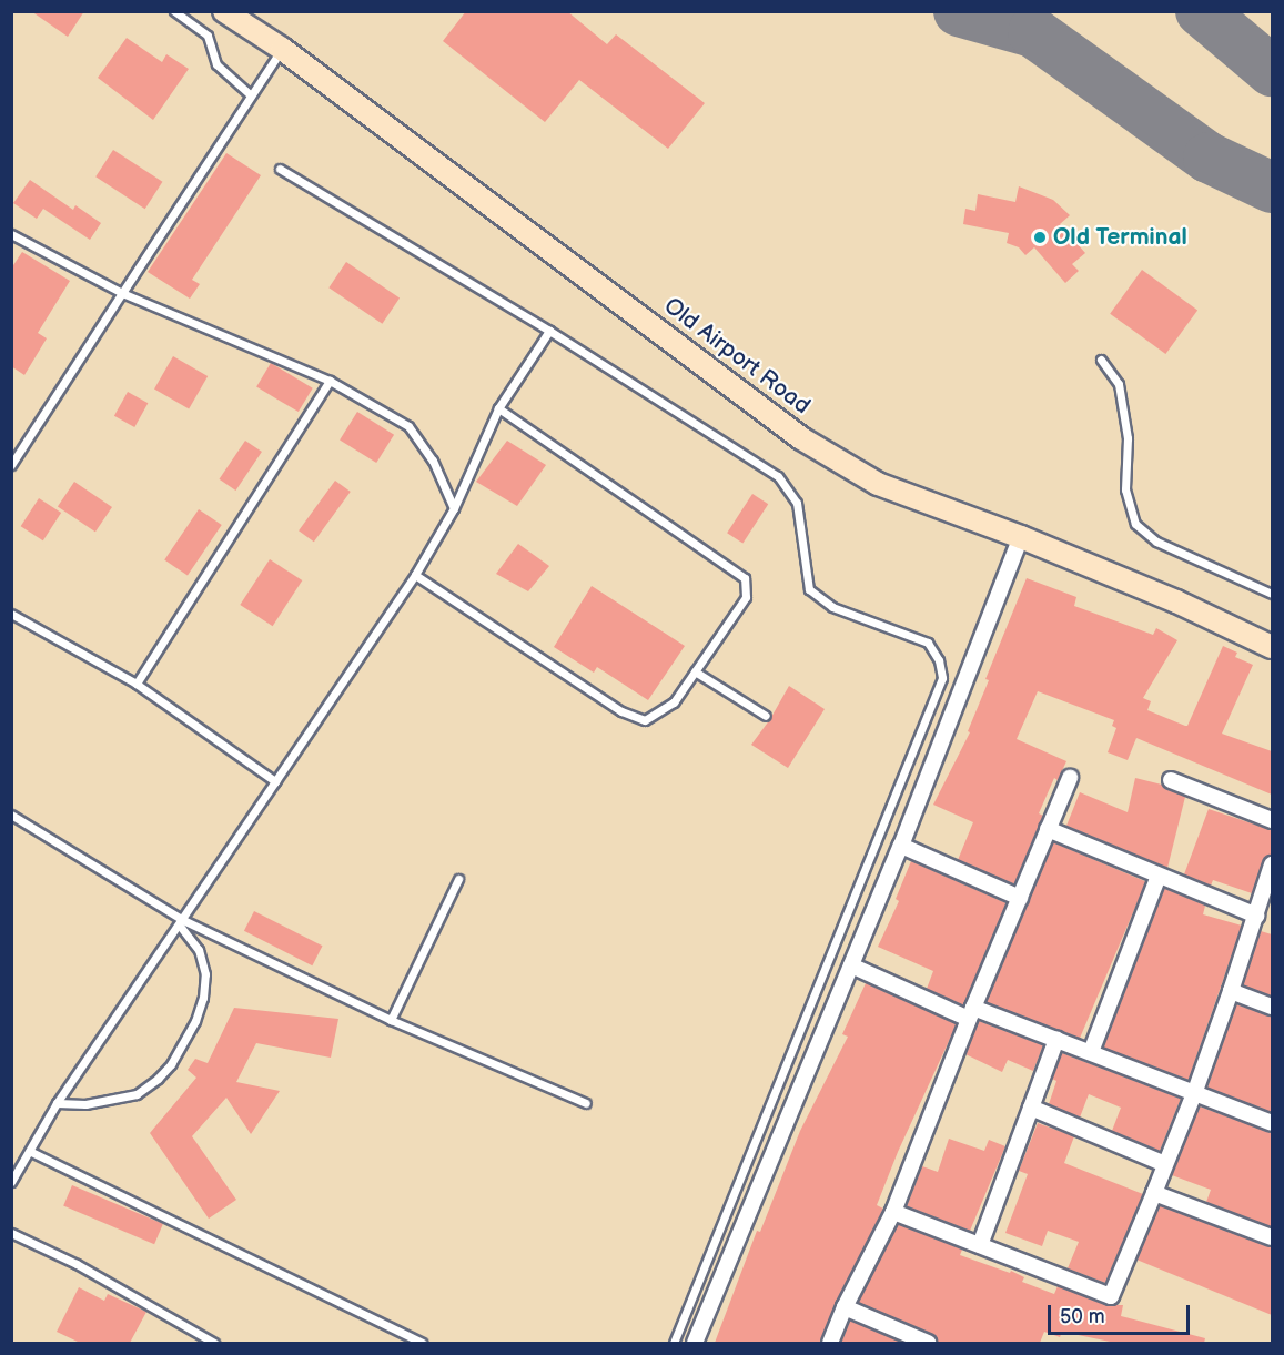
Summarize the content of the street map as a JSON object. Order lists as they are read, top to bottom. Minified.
{"streets":{"main road":["Old Airport Road"]},"places":["Old Terminal"],"scale_bar":"50 m"}
